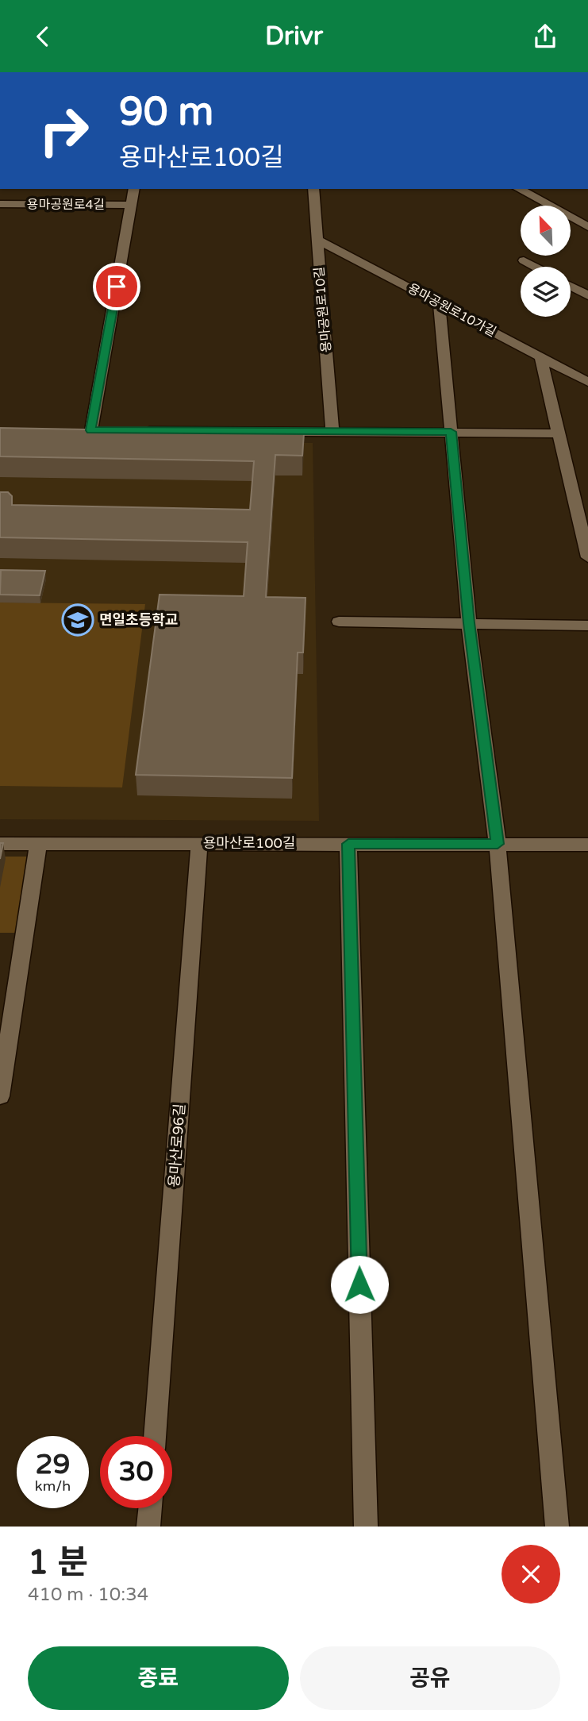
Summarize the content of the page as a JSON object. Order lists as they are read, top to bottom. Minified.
{"streets":{"street":["용마공원로4길","용마공원로10길","용마공원로10가길","용마산로100길","용마산로96길"]},"crossings":[["용마공원로10길","용마공원로10가길"],["용마산로100길","용마산로96길"]],"places":{"school or university":["면일초등학교"]},"north":"top left","page":{"header":"Drivr","turn":["90 m","용마산로100길"],"speed":"29 km/h","limit":"30","heading":["1 분","410 m · 10:34"],"buttons":["종료","공유"]}}
